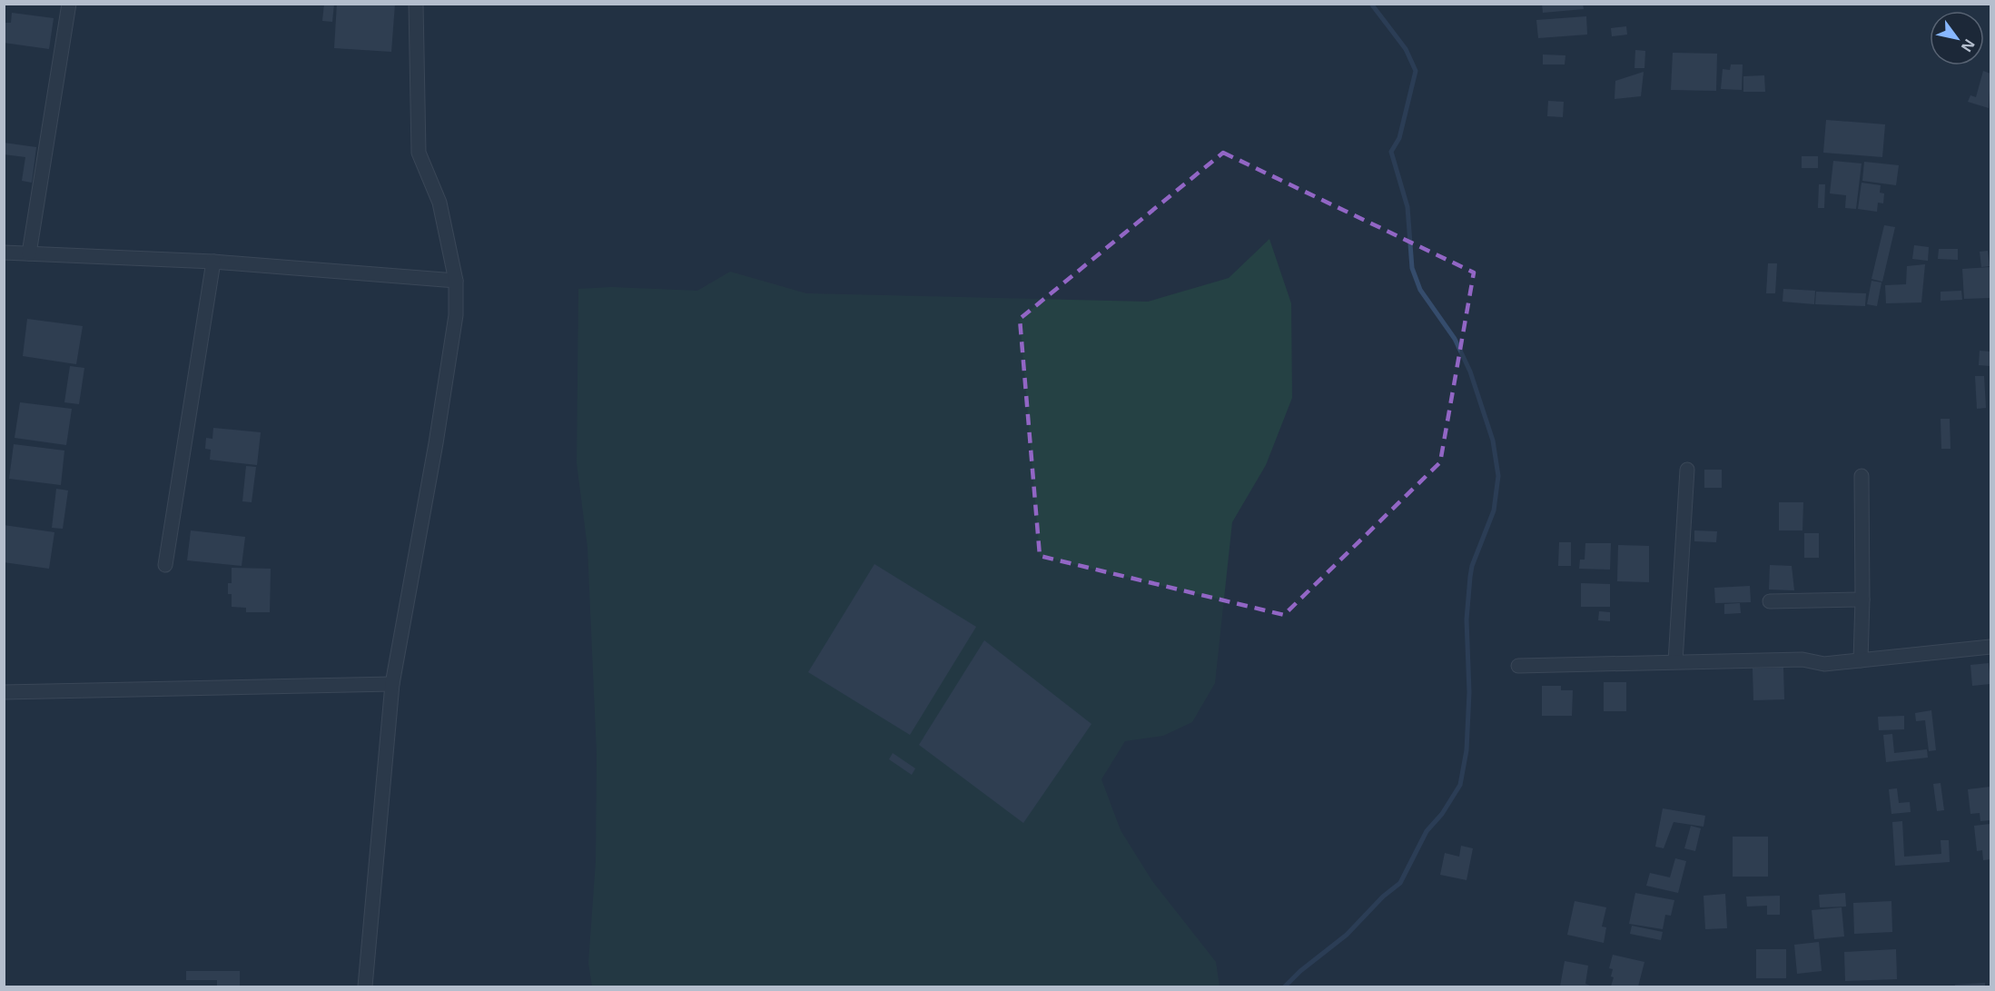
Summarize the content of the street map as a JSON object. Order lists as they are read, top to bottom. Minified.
{"north":"bottom right"}
